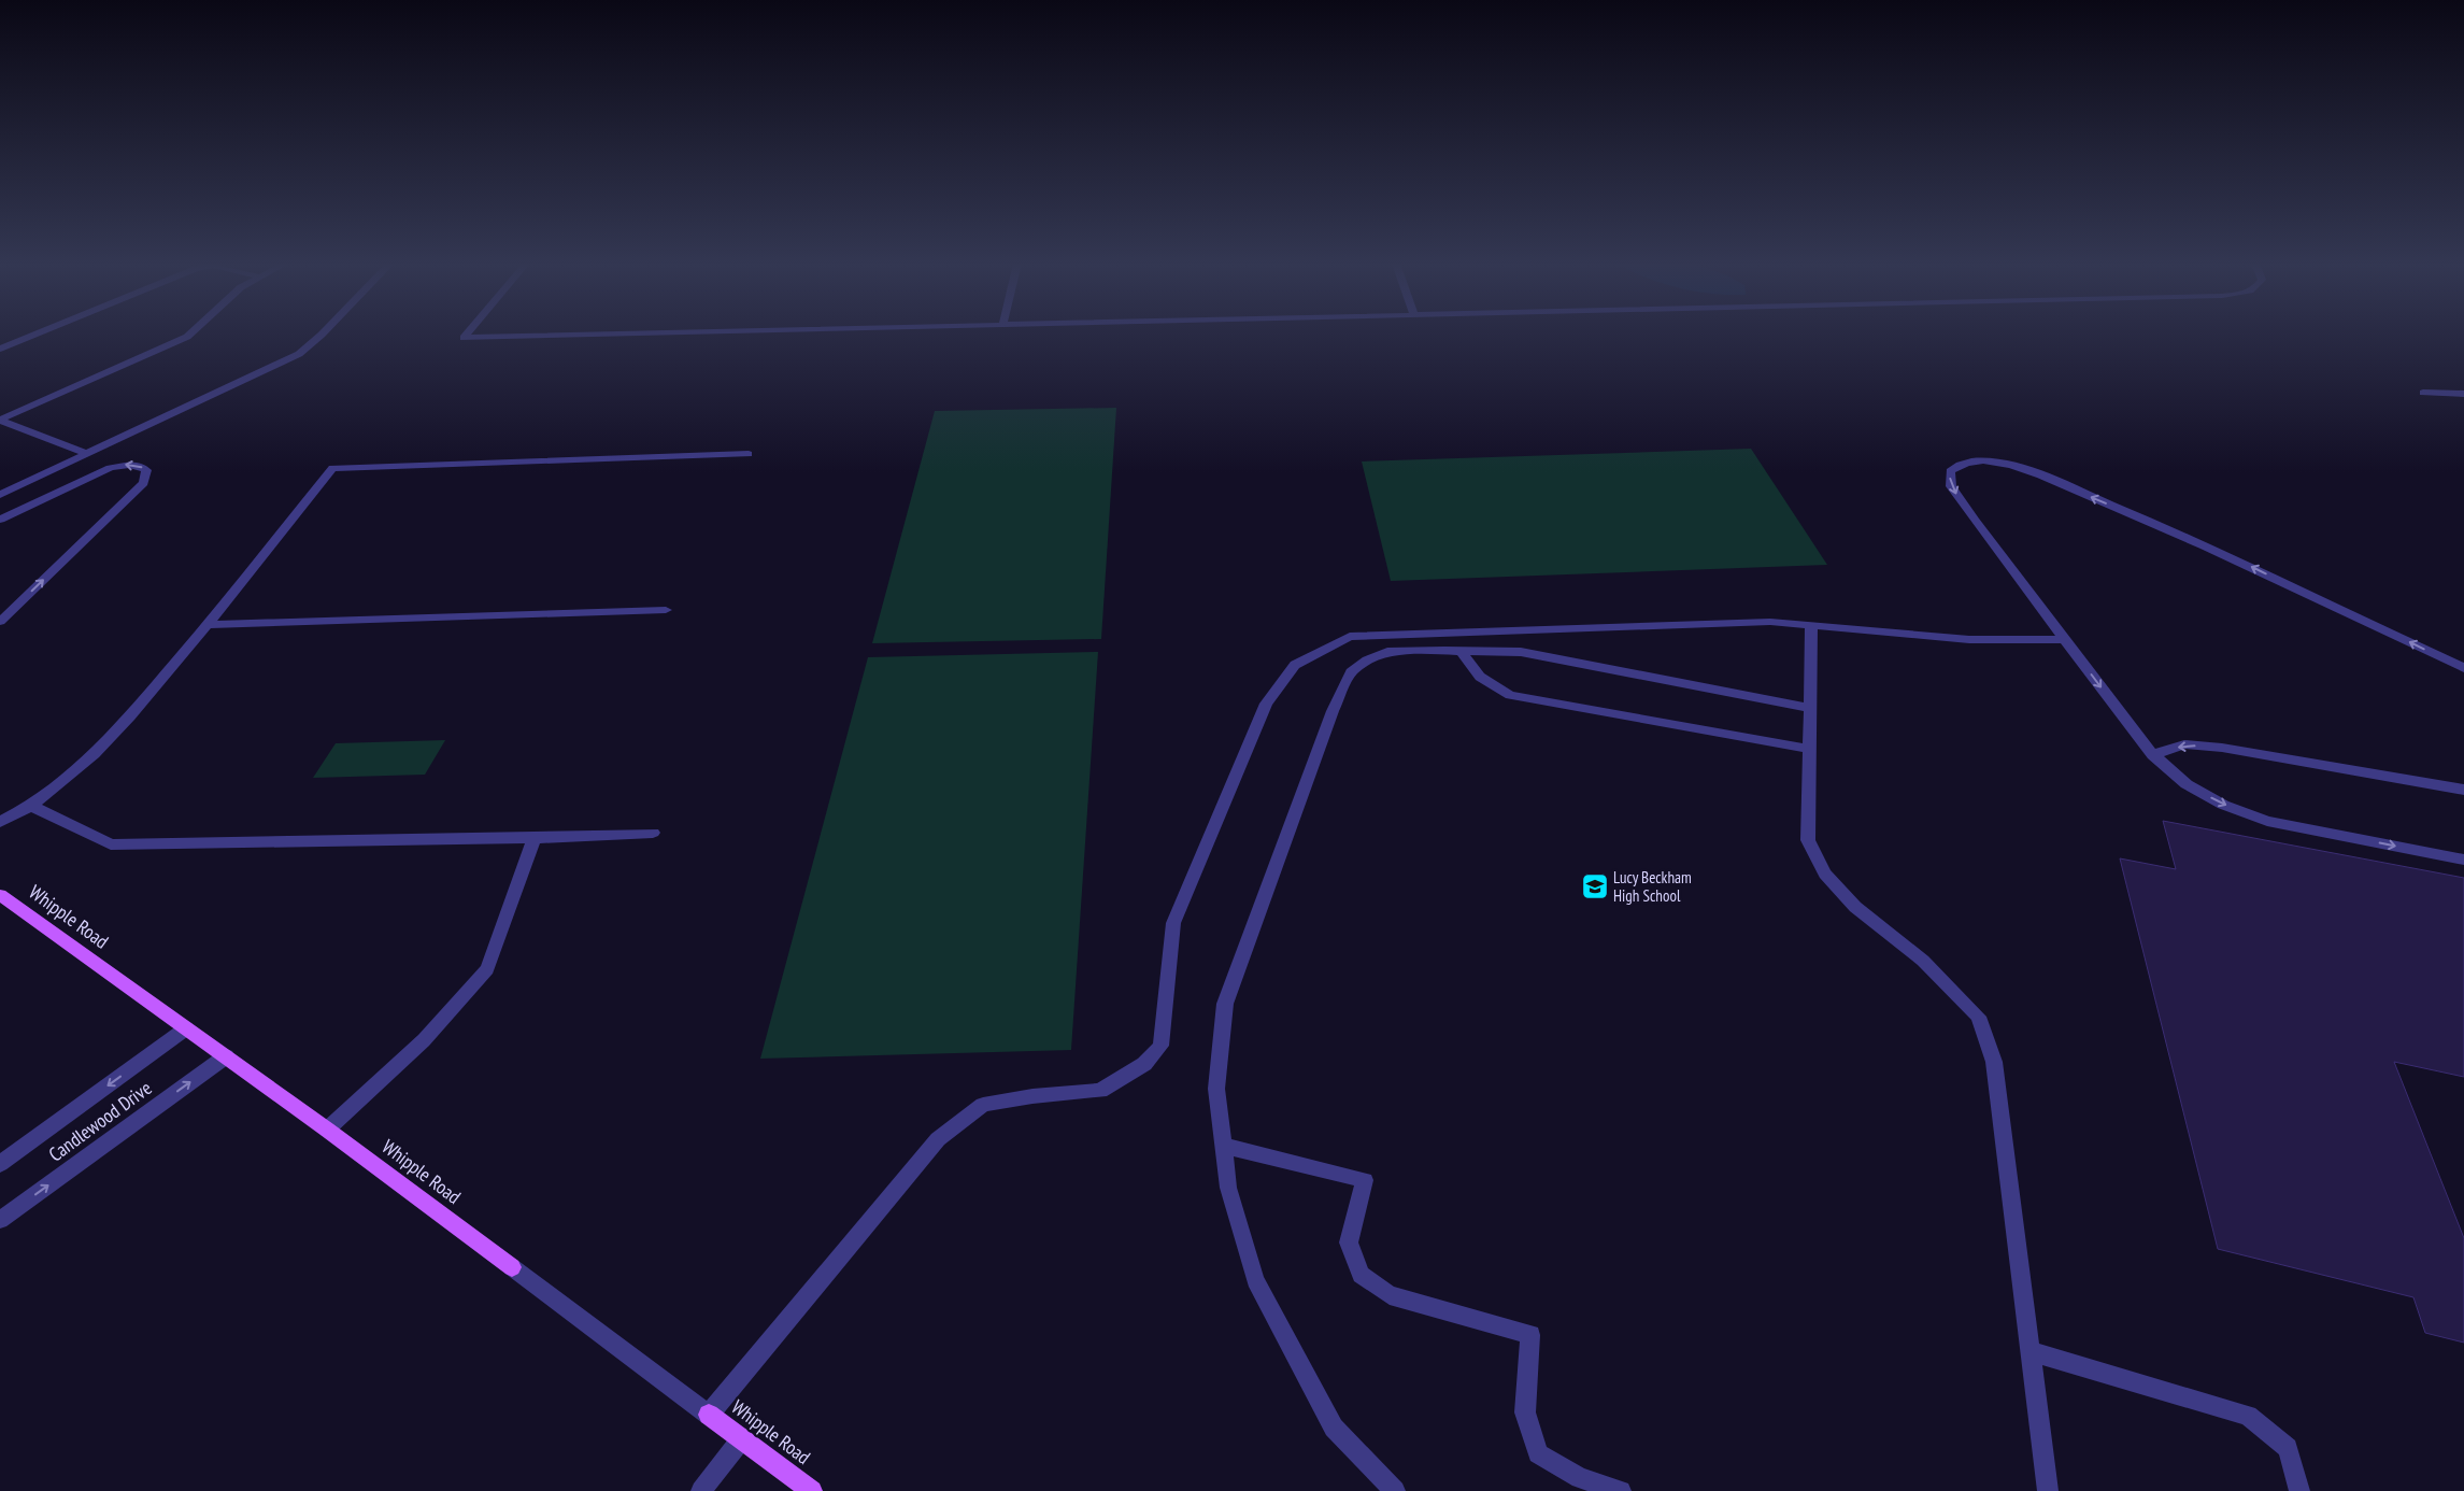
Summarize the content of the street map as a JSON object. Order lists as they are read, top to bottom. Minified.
{"streets":{"main road":["Whipple Road"],"street":["Candlewood Drive"]},"crossings":[["Whipple Road","Candlewood Drive"]],"places":{"school or university":["Lucy Beckham High School"]}}
